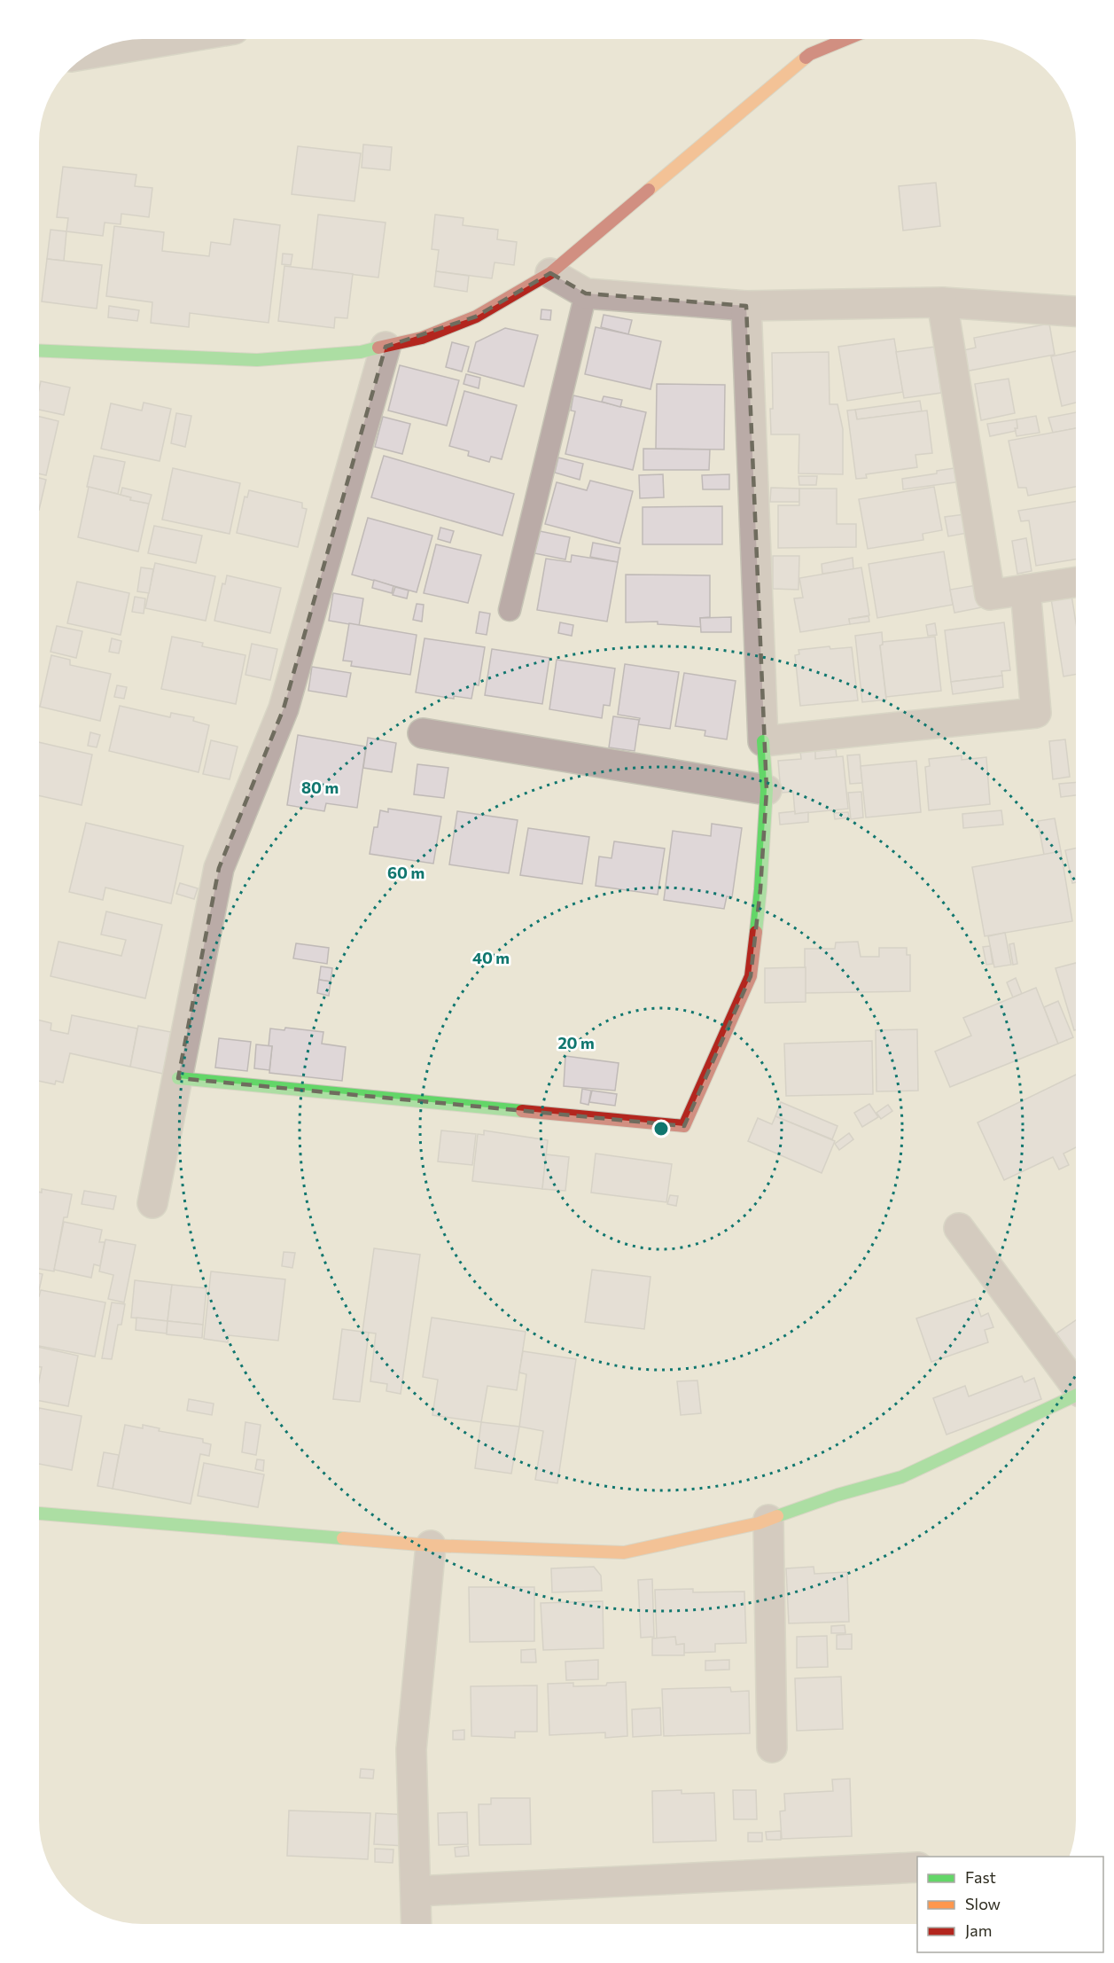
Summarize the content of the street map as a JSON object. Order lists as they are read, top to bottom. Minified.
{"legend":["Fast","Slow","Jam"],"rings":["80 m","60 m","40 m","20 m"]}
